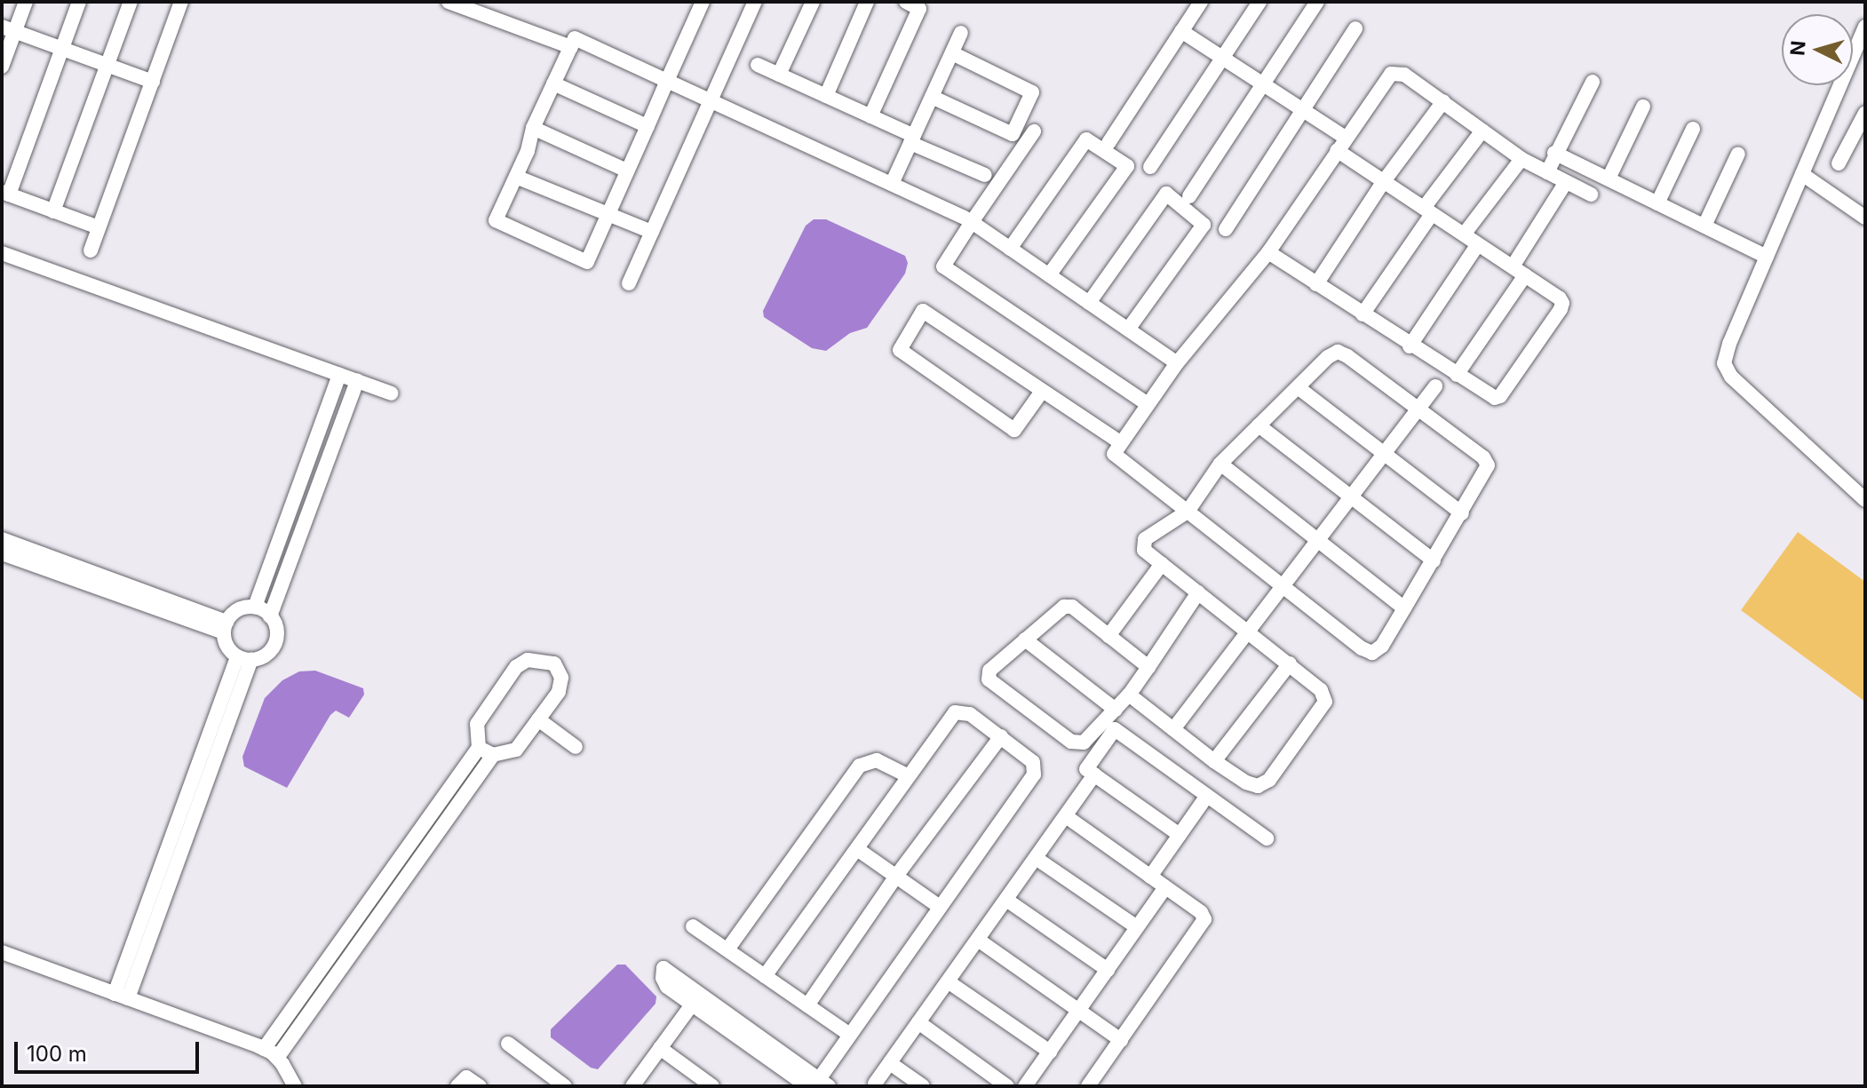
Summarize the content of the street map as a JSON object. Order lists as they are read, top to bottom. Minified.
{"scale_bar":"100 m","north":"left"}
